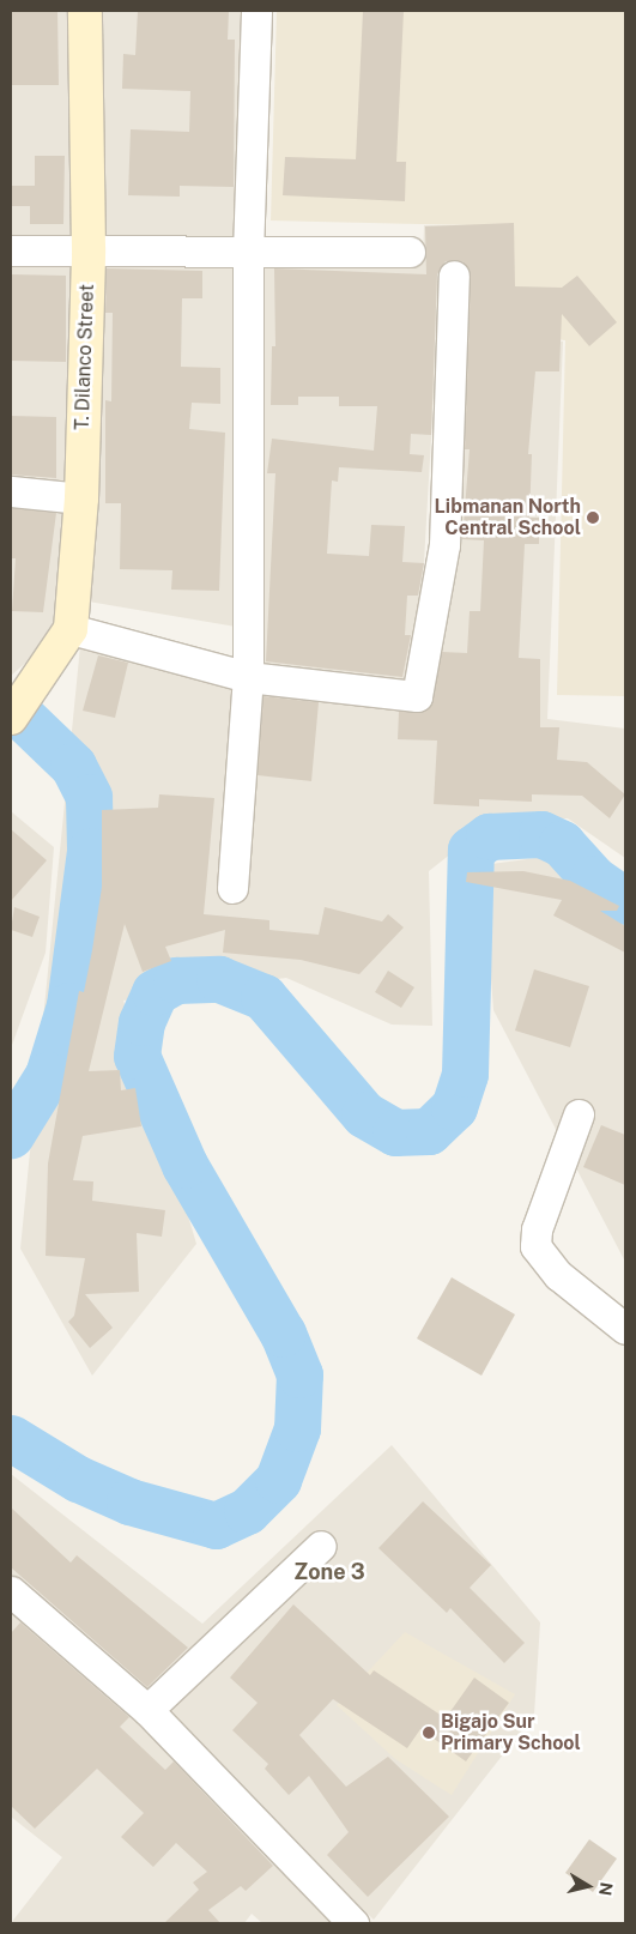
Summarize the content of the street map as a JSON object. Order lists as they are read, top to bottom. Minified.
{"streets":{"main road":["T. Dilanco Street"]},"districts":["Zone 3"],"places":["Libmanan North Central School","Bigajo Sur Primary School"],"north":"right"}
